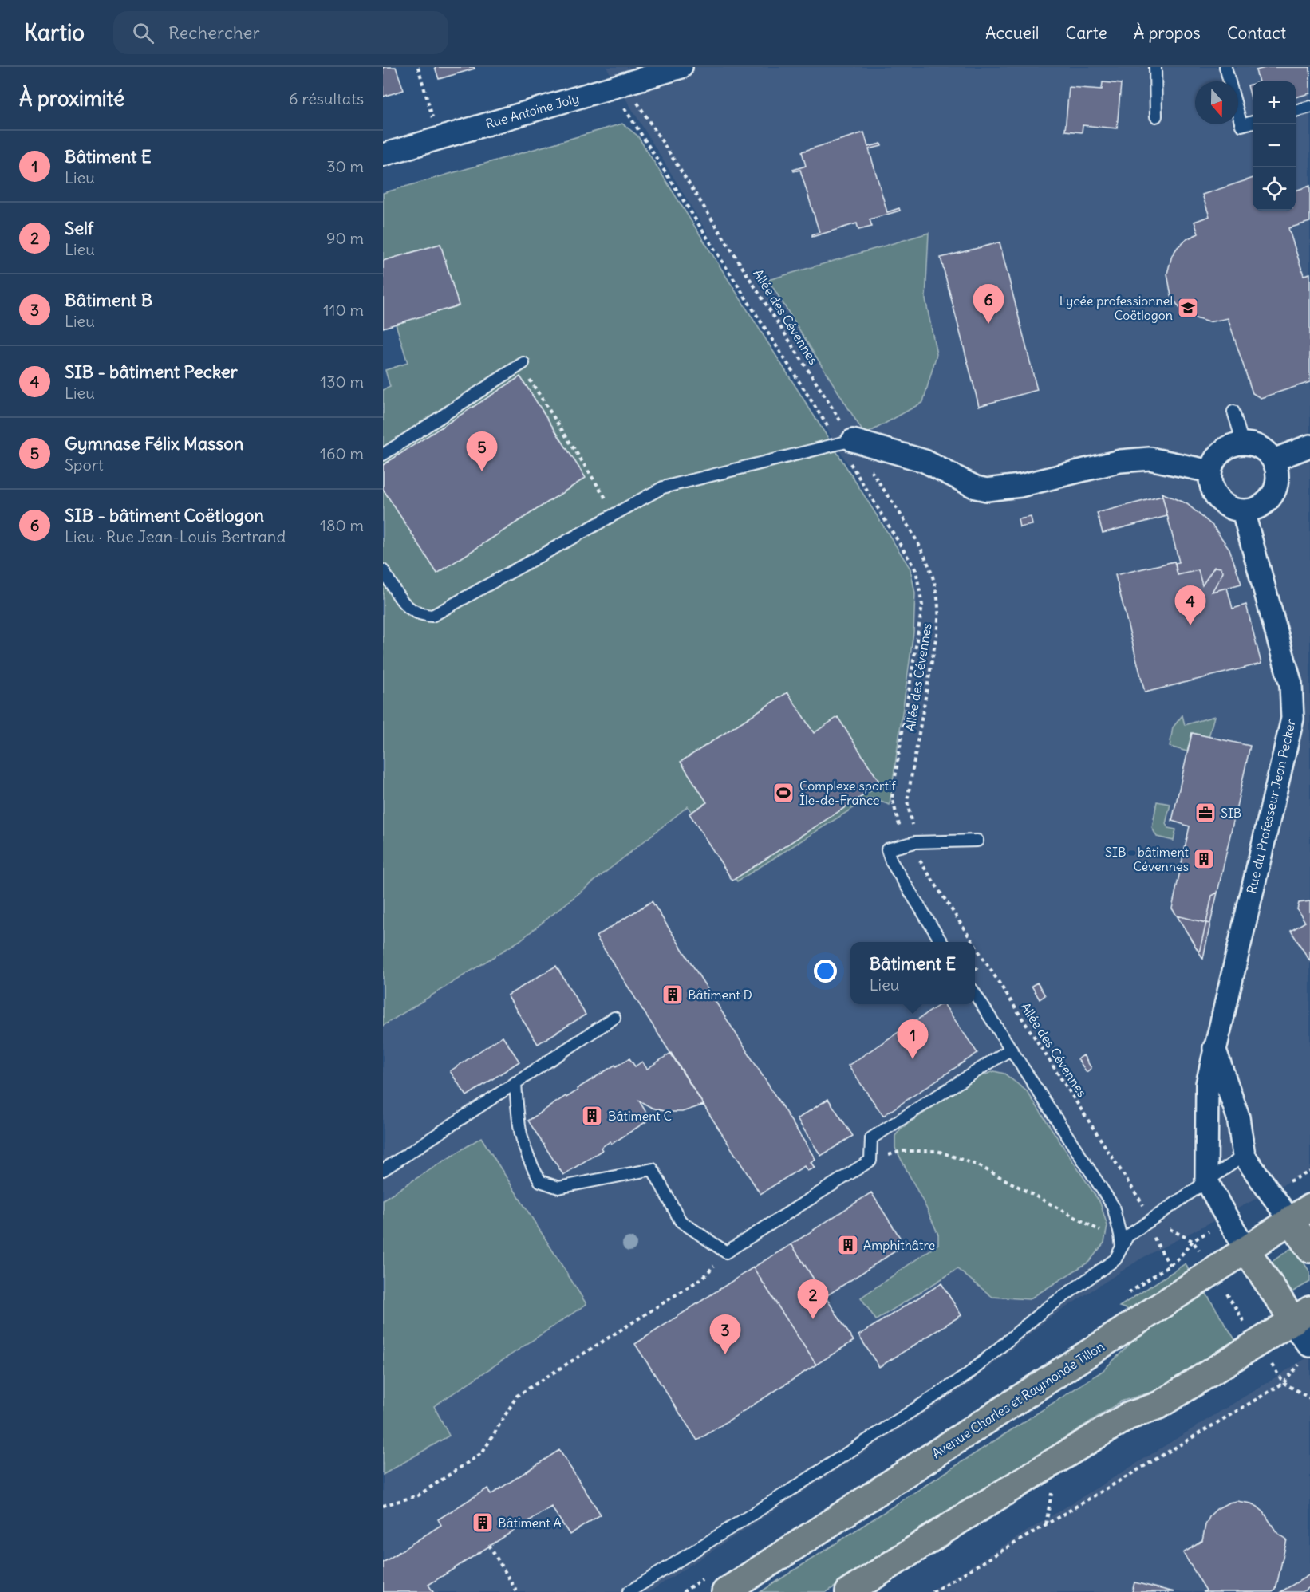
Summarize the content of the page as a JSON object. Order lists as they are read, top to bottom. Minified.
{"streets":{"main road":["Avenue Charles et Raymonde Tillon"],"street":["Rue Antoine Joly","Rue du Professeur Jean Pecker"],"path":["Allée des Cévennes"]},"crossings":[["Rue Antoine Joly","Allée des Cévennes"]],"places":{"school or university":["Lycée professionnel Coëtlogon"],"sports":["Complexe sportif Île-de-France"],"office":["SIB"],"building":["SIB - bâtiment Cévennes","Bâtiment D","Bâtiment C","Amphithâtre","Bâtiment A"]},"north":"bottom","page":{"header":"Kartio","search":"Rechercher","nav":["Accueil","Carte","À propos","Contact"],"heading":["À proximité","6 résultats"],"map_buttons":["+","−"],"list":[{"mark":"1","name":"Bâtiment E","note":"Lieu","value":"30 m"},{"mark":"2","name":"Self","note":"Lieu","value":"90 m"},{"mark":"3","name":"Bâtiment B","note":"Lieu","value":"110 m"},{"mark":"4","name":"SIB - bâtiment Pecker","note":"Lieu","value":"130 m"},{"mark":"5","name":"Gymnase Félix Masson","note":"Sport","value":"160 m"},{"mark":"6","name":"SIB - bâtiment Coëtlogon","note":"Lieu · Rue Jean-Louis Bertrand","value":"180 m"}],"pins":["6","5","4","1","2","3"],"popup":["Bâtiment E","Lieu"]}}
